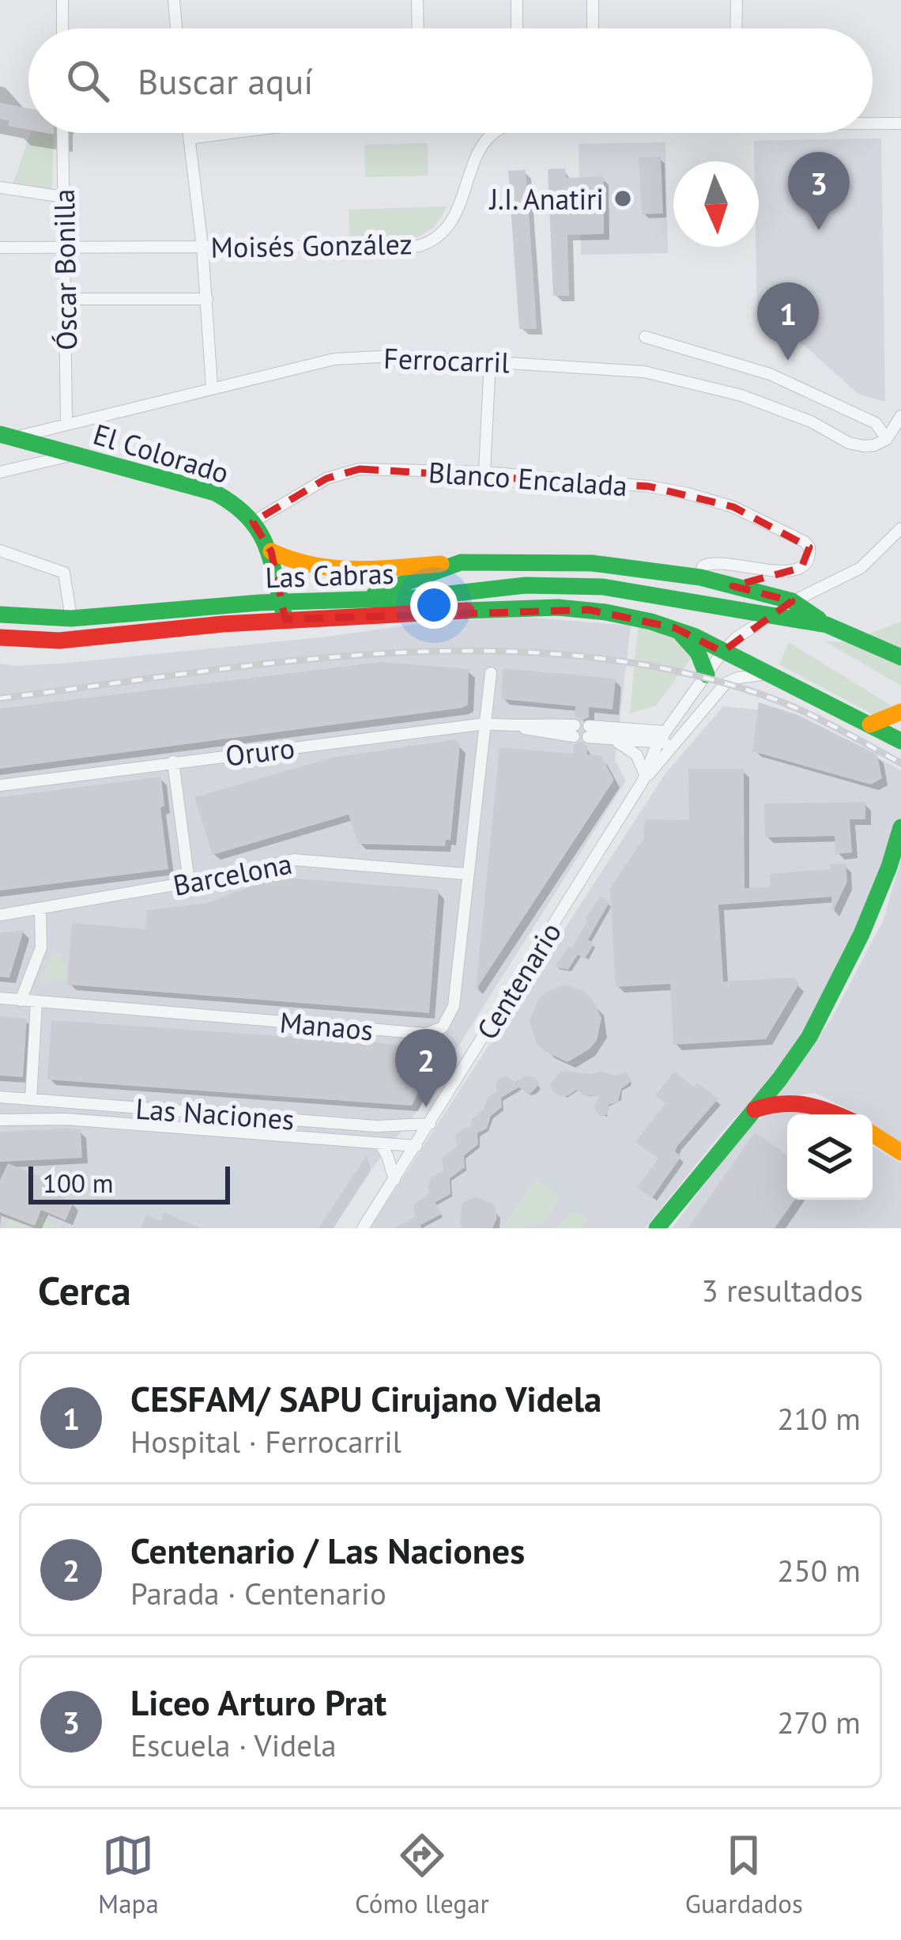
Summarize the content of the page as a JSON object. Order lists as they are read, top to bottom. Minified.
{"streets":{"main road":["El Colorado","Las Cabras"],"street":["Moisés González","Óscar Bonilla","Ferrocarril","Blanco Encalada","Oruro","Barcelona","Centenario","Manaos","Las Naciones"]},"crossings":[["Moisés González","Óscar Bonilla"],["Óscar Bonilla","Ferrocarril"],["Ferrocarril","El Colorado"],["El Colorado","Blanco Encalada"],["El Colorado","Las Cabras"],["Las Cabras","Centenario"],["Oruro","Manaos"],["Barcelona","Manaos"],["Centenario","Las Naciones"]],"places":["J.I. Anatiri"],"scale_bar":"100 m","north":"bottom","page":{"search":"Buscar aquí","pins":["3","1","2"],"scale":"100 m","heading":["Cerca","3 resultados"],"list":[{"mark":"1","name":"CESFAM/ SAPU Cirujano Videla","note":"Hospital · Ferrocarril","value":"210 m"},{"mark":"2","name":"Centenario / Las Naciones","note":"Parada · Centenario","value":"250 m"},{"mark":"3","name":"Liceo Arturo Prat","note":"Escuela · Videla","value":"270 m"}],"nav":["Mapa","Cómo llegar","Guardados"]}}
